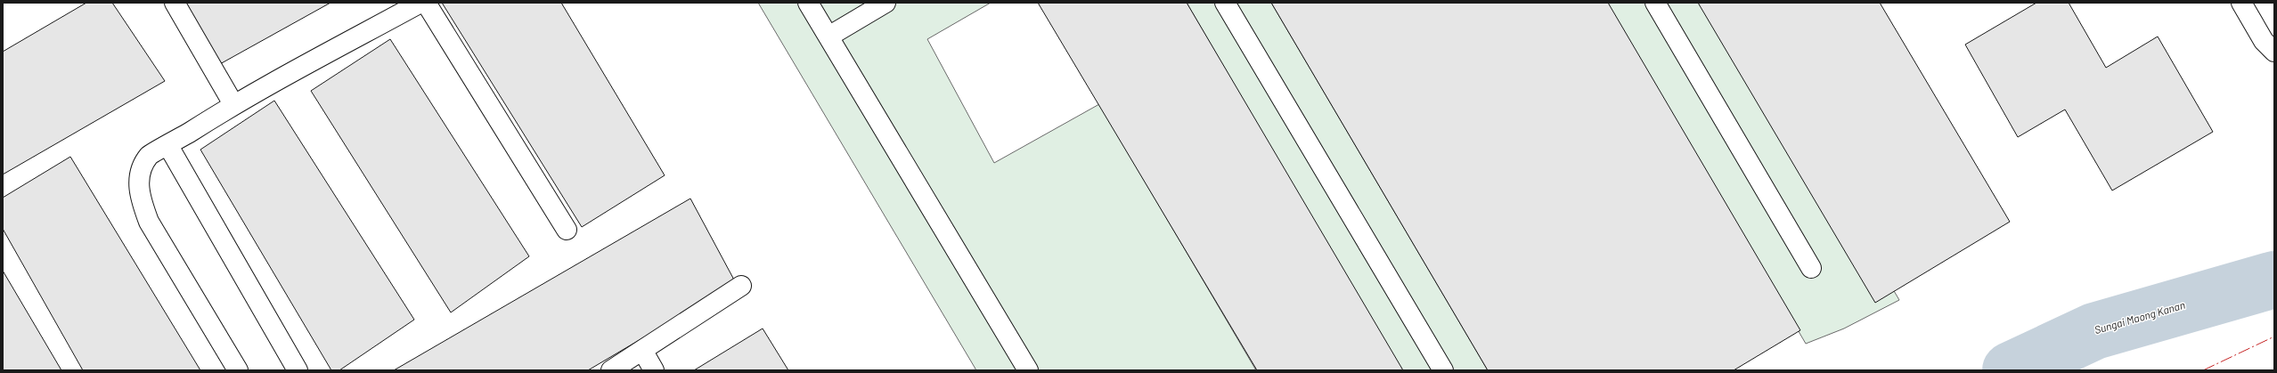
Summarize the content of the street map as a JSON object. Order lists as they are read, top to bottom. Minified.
{"water":["Sungai Maong Kanan"]}
